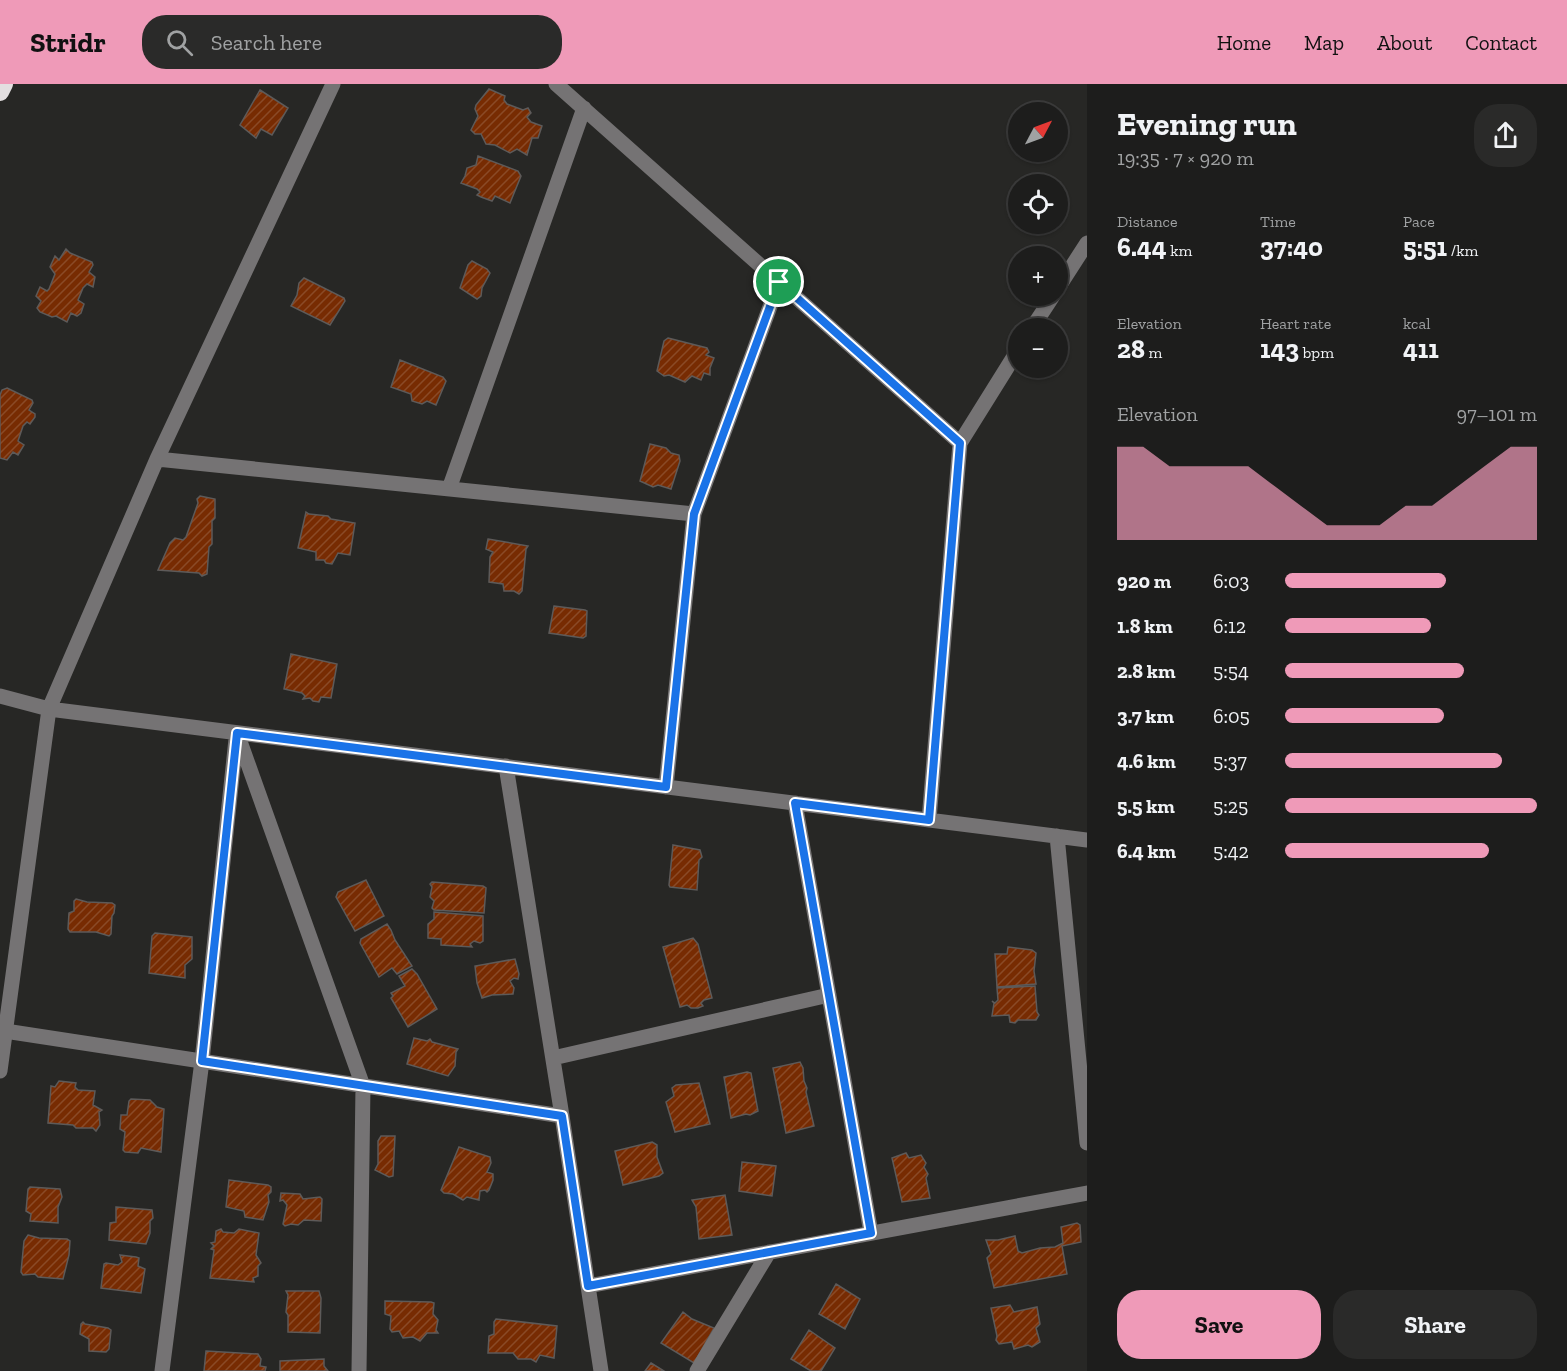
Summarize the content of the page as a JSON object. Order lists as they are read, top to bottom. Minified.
{"north":"top right","page":{"header":"Stridr","search":"Search here","nav":["Home","Map","About","Contact"],"heading":["Evening run","19:35 · 7 × 920 m"],"map_buttons":["+","−"],"stats":[["Distance","6.44 km"],["Time","37:40"],["Pace","5:51 /km"],["Elevation","28 m"],["Heart rate","143 bpm"],["kcal","411"]],"chart":["Elevation","97–101 m"],"list":[{"name":"920 m","note":"6:03"},{"name":"1.8 km","note":"6:12"},{"name":"2.8 km","note":"5:54"},{"name":"3.7 km","note":"6:05"},{"name":"4.6 km","note":"5:37"},{"name":"5.5 km","note":"5:25"},{"name":"6.4 km","note":"5:42"}],"buttons":["Save","Share"]}}
